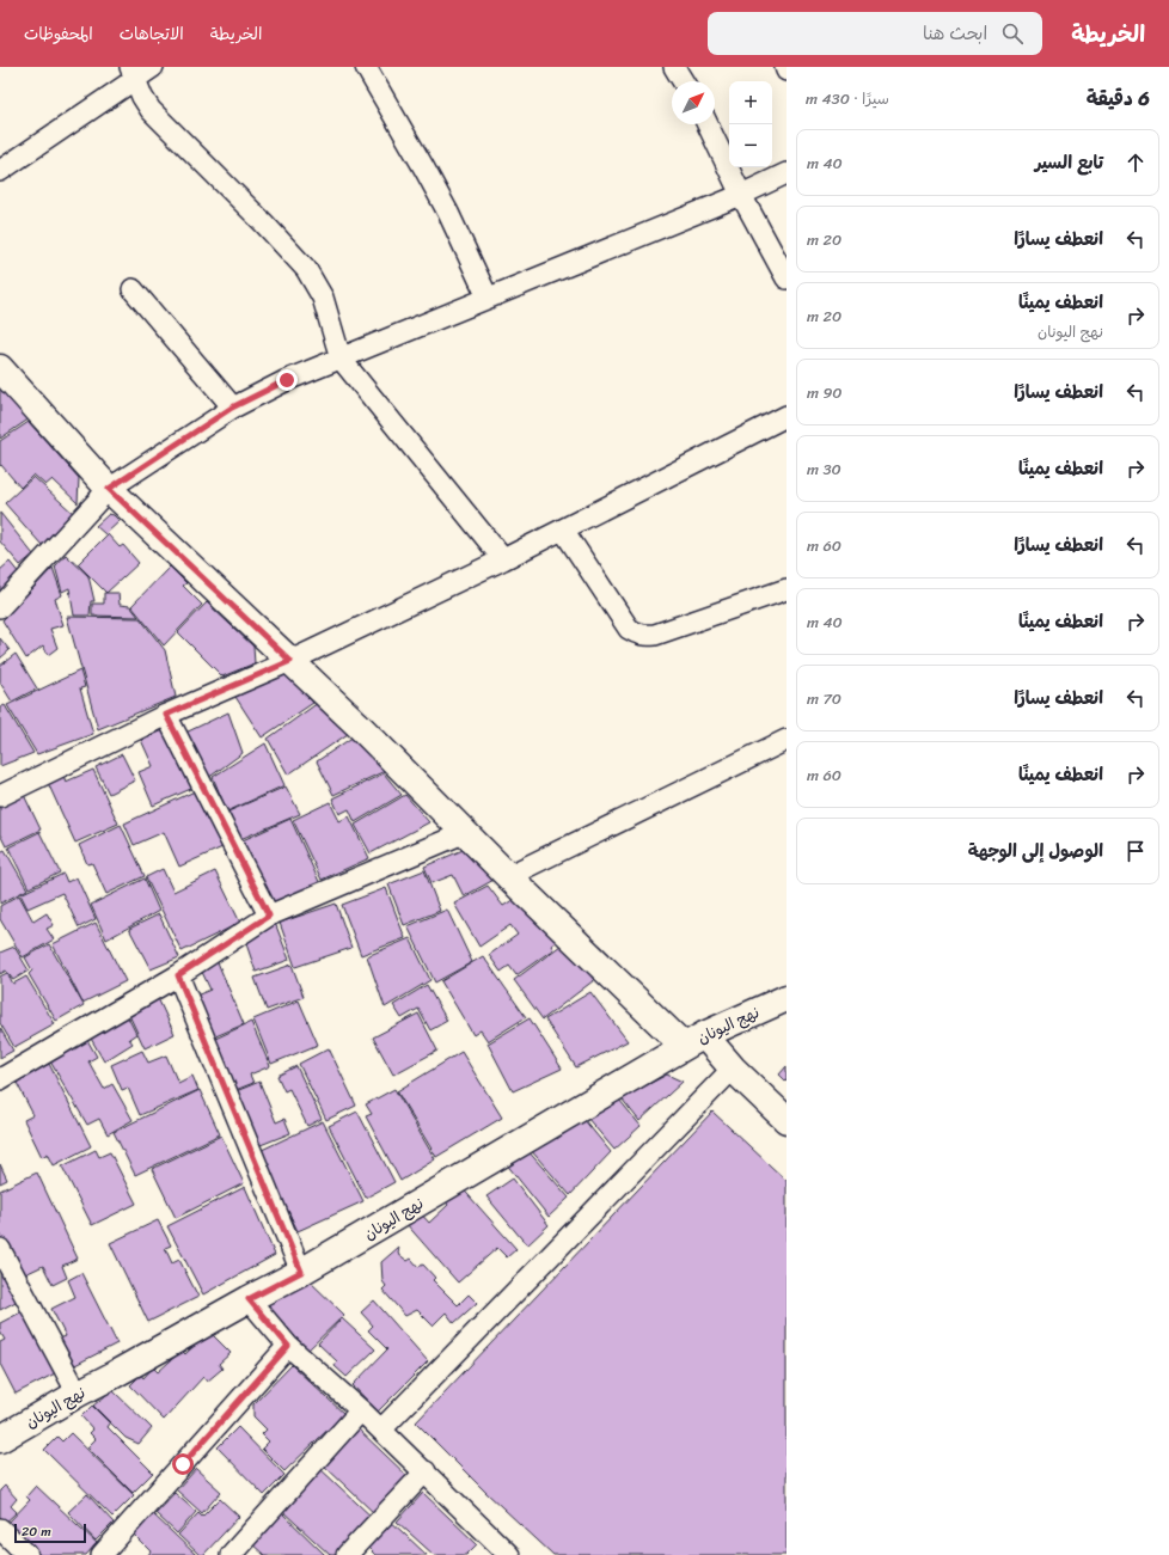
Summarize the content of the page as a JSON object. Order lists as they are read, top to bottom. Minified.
{"streets":{"street":["نهج اليونان"]},"scale_bar":"20 m","north":"top right","page":{"header":"الخريطة","search":"ابحث هنا","nav":["الخريطة","الاتجاهات","المحفوظات"],"heading":["6 دقيقة","سيرًا · 430 m"],"map_buttons":["+","−"],"list":[["تابع السير","40 m"],["انعطف يسارًا","20 m"],["انعطف يمينًا","نهج اليونان","20 m"],["انعطف يسارًا","90 m"],["انعطف يمينًا","30 m"],["انعطف يسارًا","60 m"],["انعطف يمينًا","40 m"],["انعطف يسارًا","70 m"],["انعطف يمينًا","60 m"],"الوصول إلى الوجهة"],"scale":"20 m"}}
